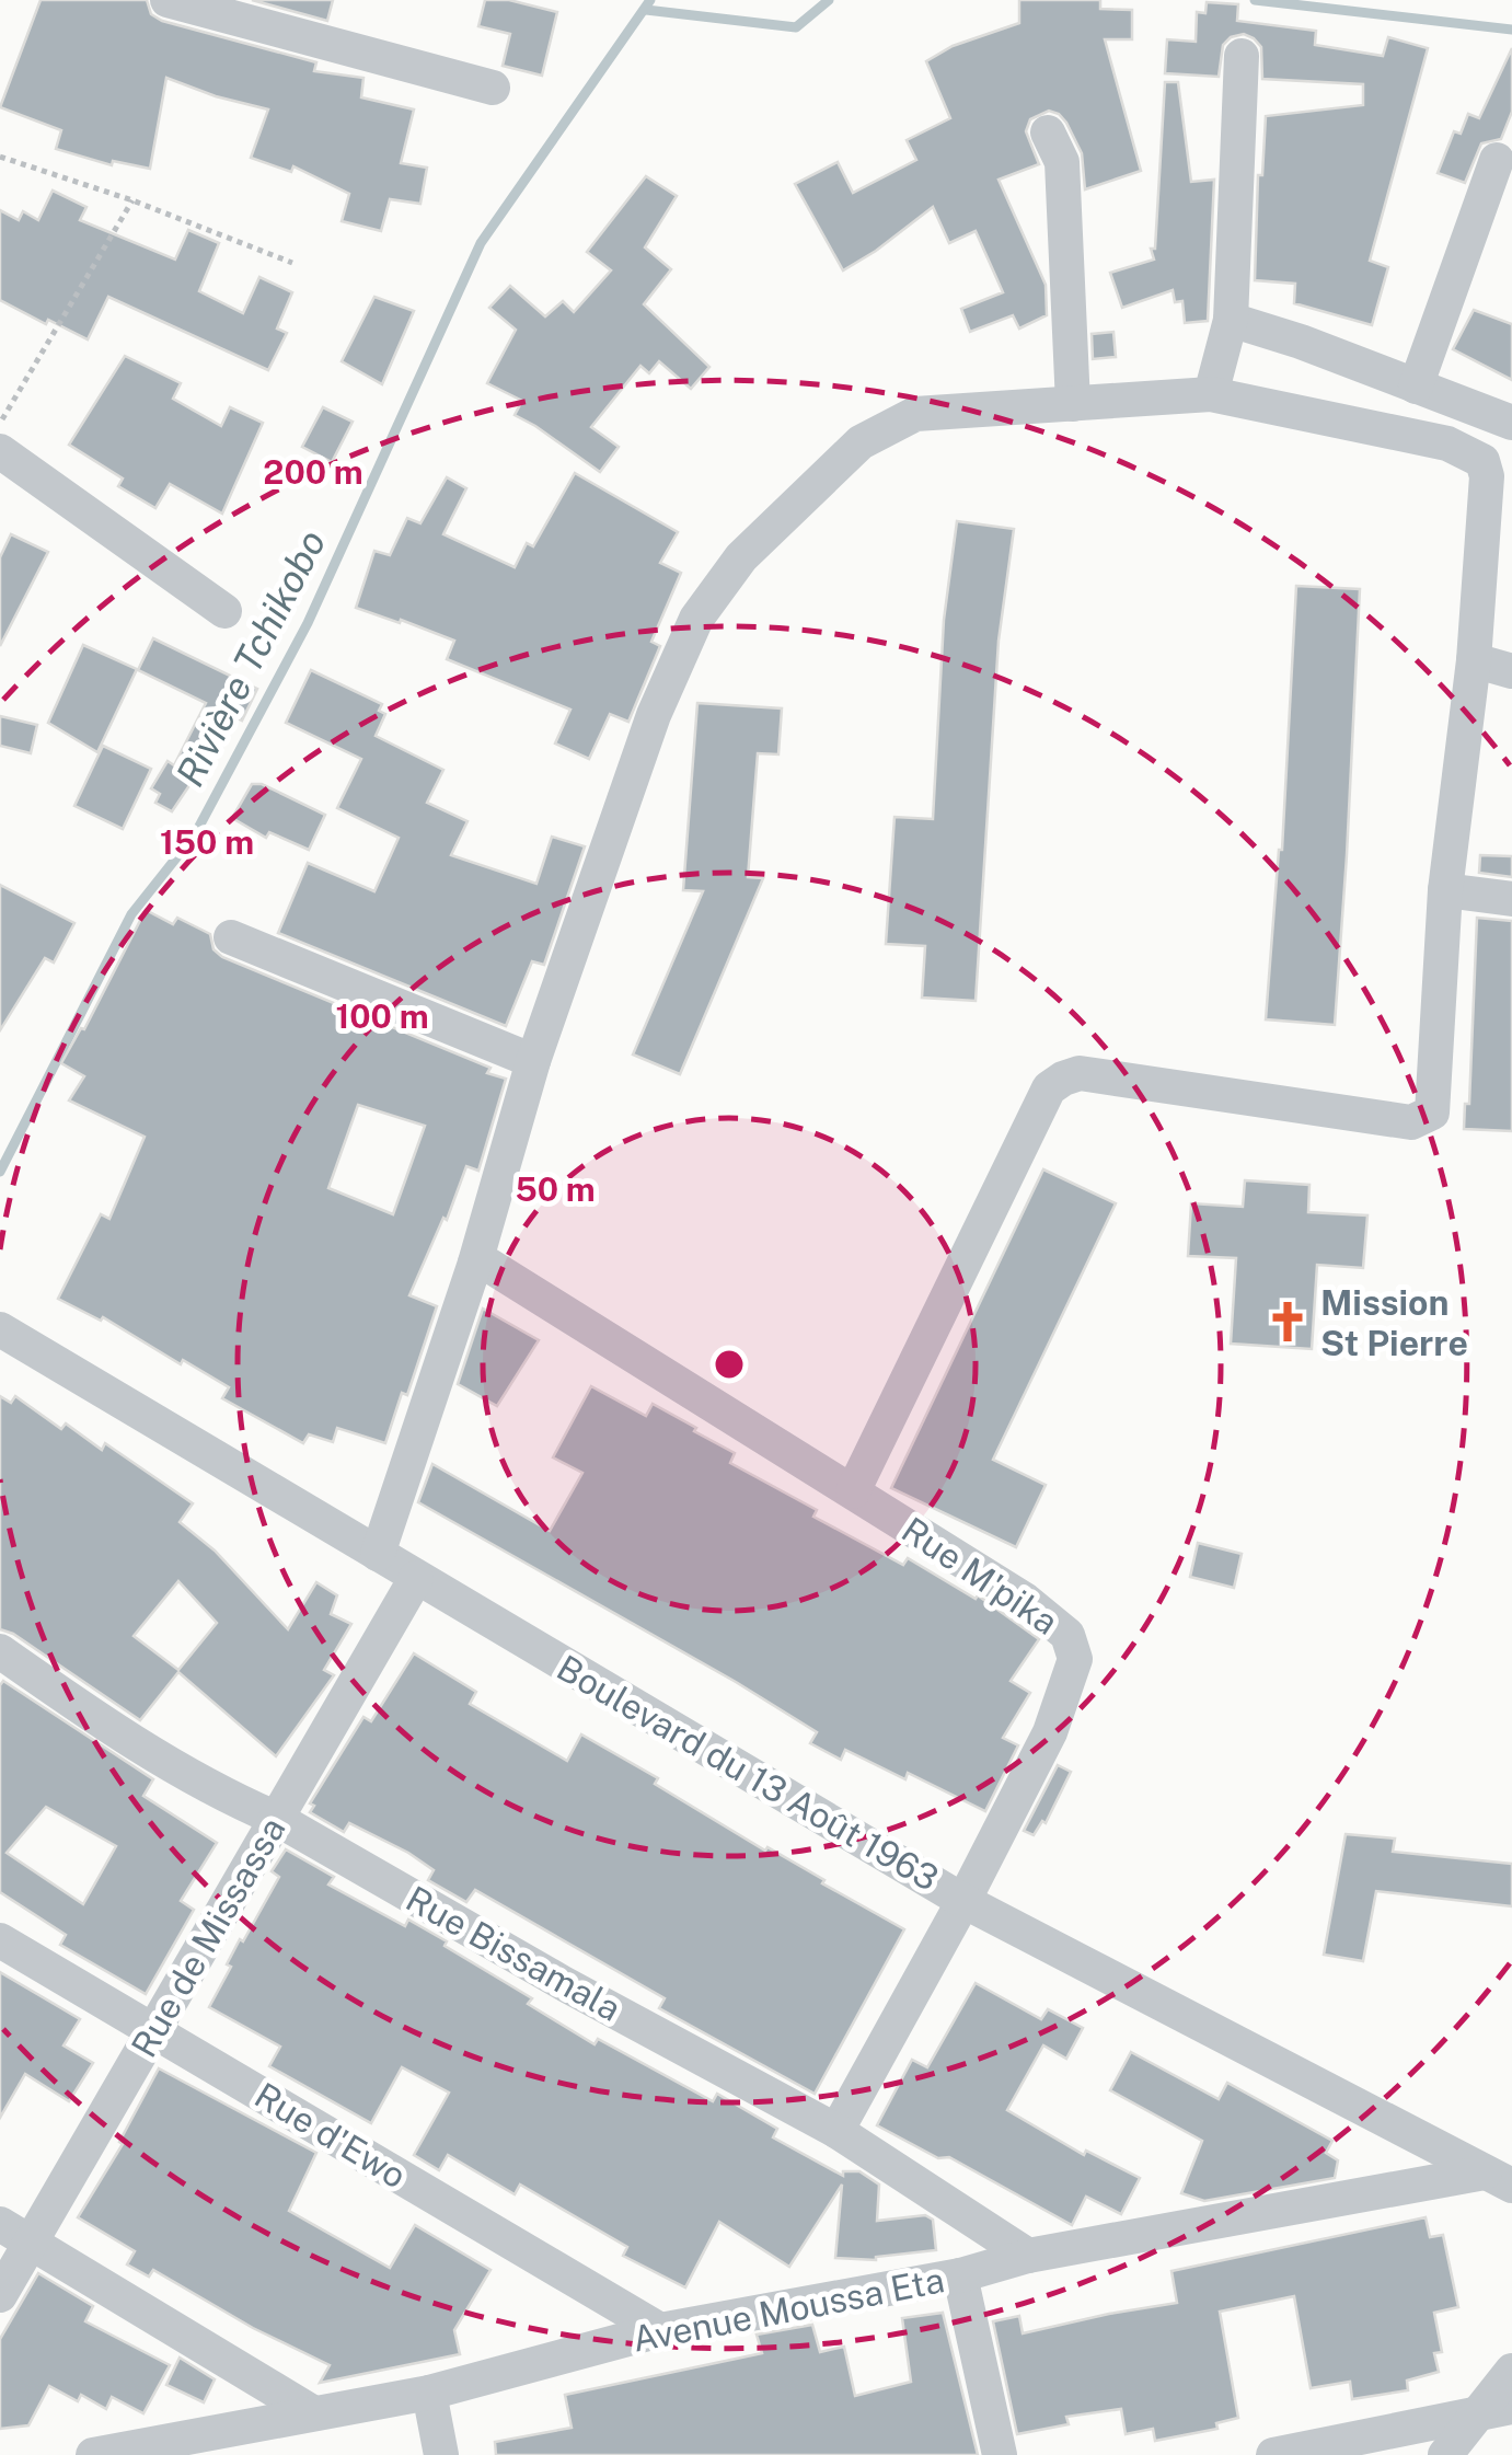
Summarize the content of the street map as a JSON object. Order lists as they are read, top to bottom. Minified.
{"streets":{"street":["Rue M'pika","Boulevard du 13 Août 1963","Rue de Missassa","Rue Bissamala","Rue d'Ewo","Avenue Moussa Eta"]},"crossings":[["Rue M'pika","Boulevard du 13 Août 1963"],["Rue M'pika","Rue Bissamala"],["Boulevard du 13 Août 1963","Rue de Missassa"],["Boulevard du 13 Août 1963","Avenue Moussa Eta"],["Rue de Missassa","Rue Bissamala"],["Rue de Missassa","Rue d'Ewo"],["Rue Bissamala","Avenue Moussa Eta"],["Rue d'Ewo","Avenue Moussa Eta"]],"water":["Rivière Tchikobo"],"places":{"church":["Mission St Pierre"]},"rings":["200 m","150 m","100 m","50 m"]}
